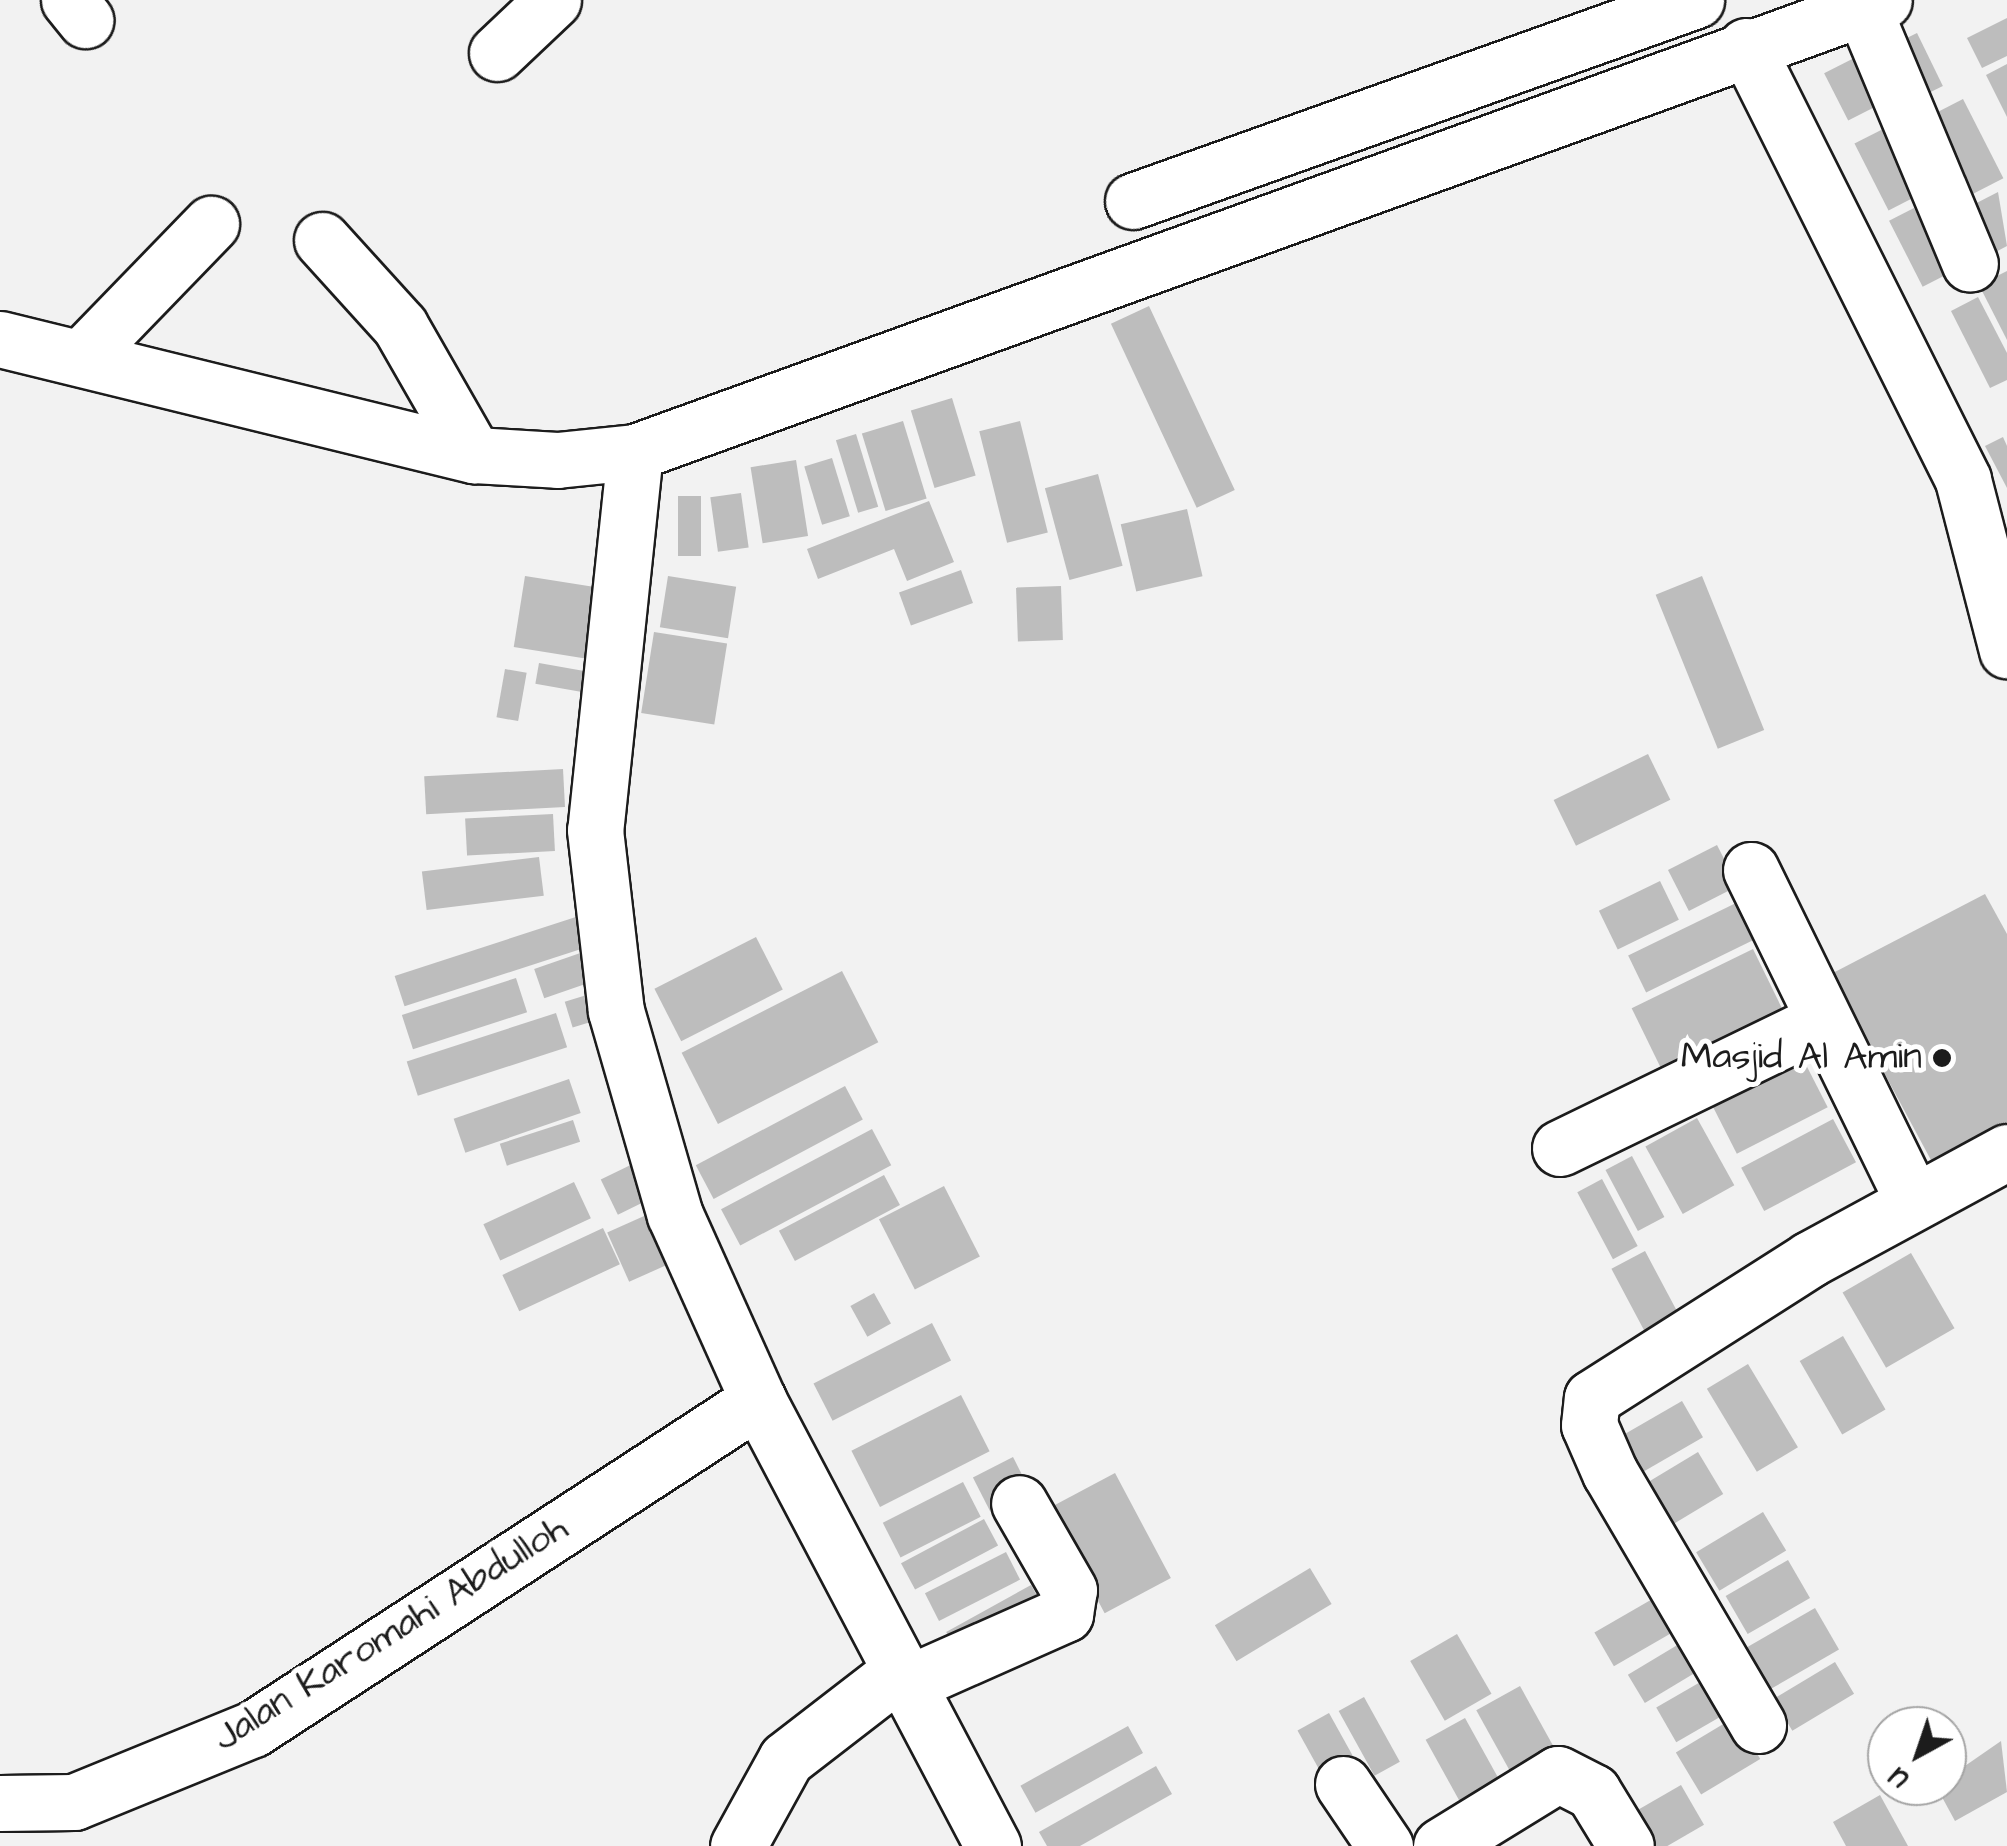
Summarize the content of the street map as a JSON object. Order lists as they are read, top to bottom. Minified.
{"streets":{"street":["Jalan Karomahi Abdulloh"]},"places":["Masjid Al Amin"],"north":"bottom left"}
